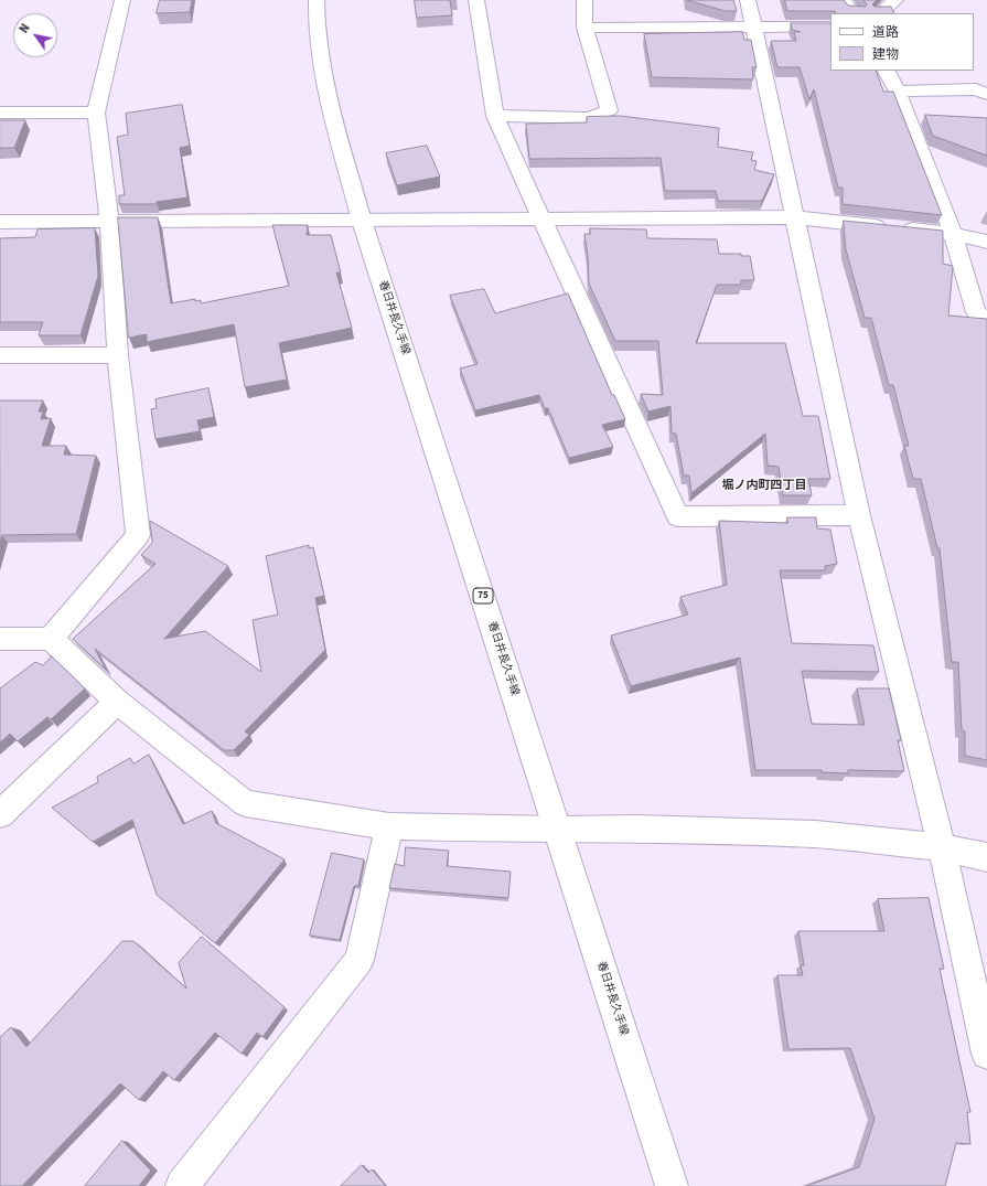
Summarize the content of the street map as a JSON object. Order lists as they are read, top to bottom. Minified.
{"streets":{"street":["春日井長久手線","75"]},"districts":["堀ノ内町四丁目"],"legend":["道路","建物"],"north":"top left"}
